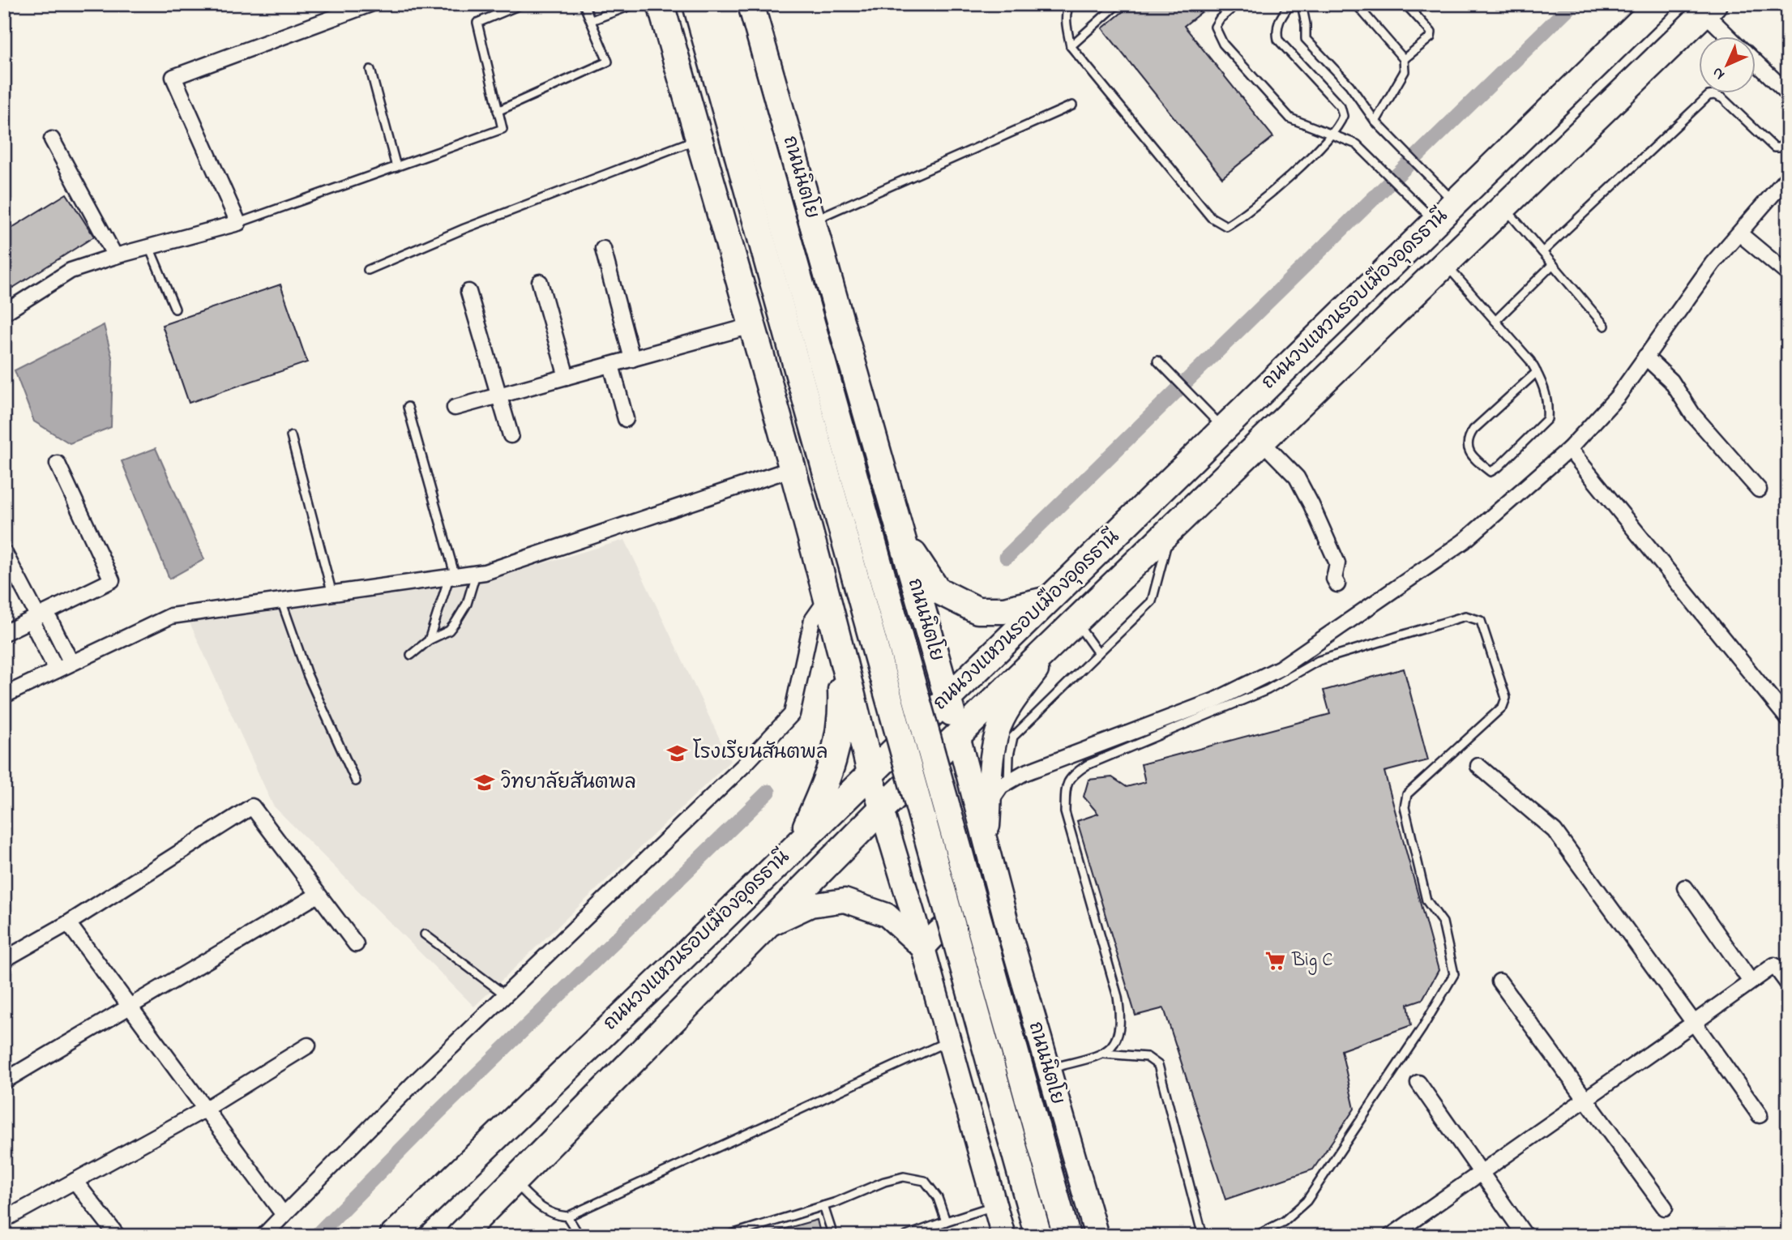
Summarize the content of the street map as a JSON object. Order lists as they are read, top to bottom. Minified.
{"streets":{"highway":["ถนนนิตโย","ถนนวงแหวนรอบเมืองอุดรธานี"]},"crossings":[["ถนนนิตโย","ถนนวงแหวนรอบเมืองอุดรธานี"]],"places":{"school or university":["โรงเรียนสันตพล","วิทยาลัยสันตพล"],"supermarket":["Big C"]},"north":"bottom left"}
